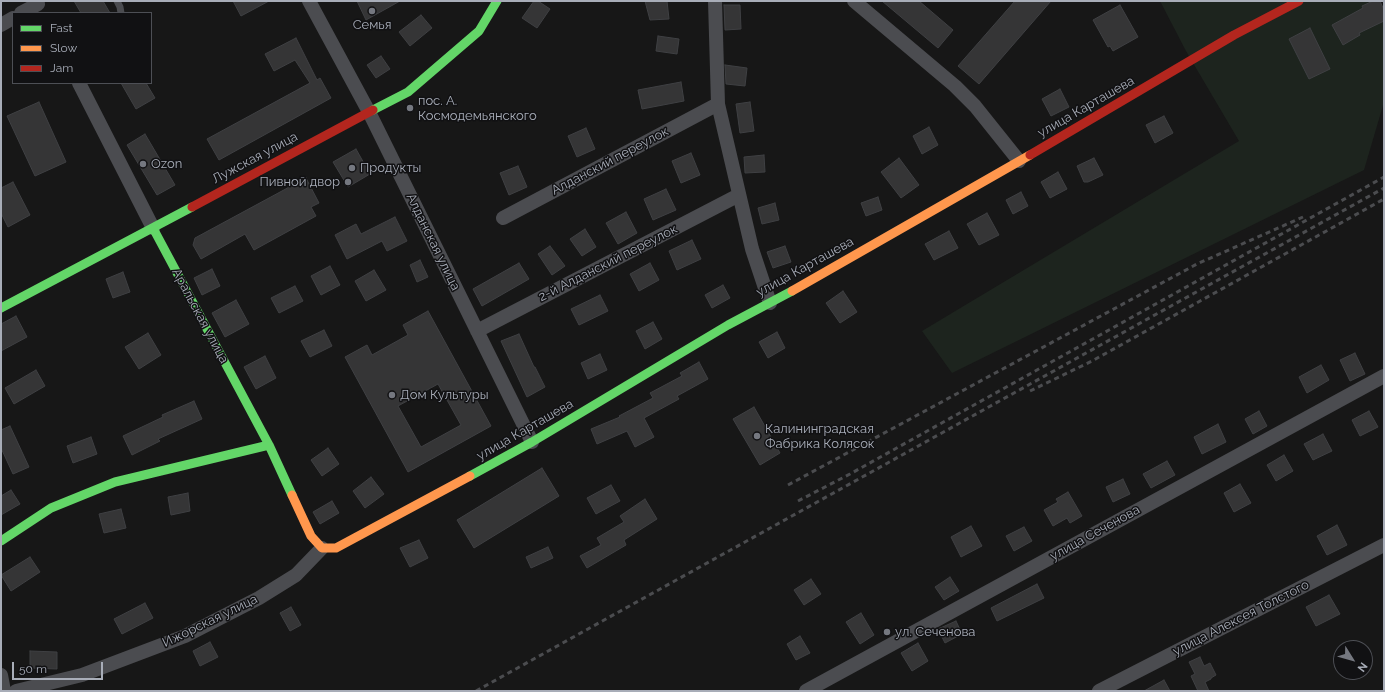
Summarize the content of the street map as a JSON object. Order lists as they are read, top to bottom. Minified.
{"streets":{"main road":["улица Карташева","Лужская улица","Аральская улица"],"street":["Алданский переулок","Алданская улица","2-й Алданский переулок","улица Сеченова","улица Алексея Толстого","Ижорская улица"]},"crossings":[["улица Карташева","Алданская улица"],["улица Карташева","Аральская улица"],["улица Карташева","Ижорская улица"],["Лужская улица","Алданская улица"],["Лужская улица","Аральская улица"],["Алданская улица","2-й Алданский переулок"],["Аральская улица","Ижорская улица"]],"places":["Семья","пос. А. Космодемьянского","Ozon","Продукты","Пивной двор","Дом Культуры","Калининградская Фабрика Колясок","ул. Сеченова"],"legend":["Fast","Slow","Jam"],"scale_bar":"50 m","north":"bottom right"}
